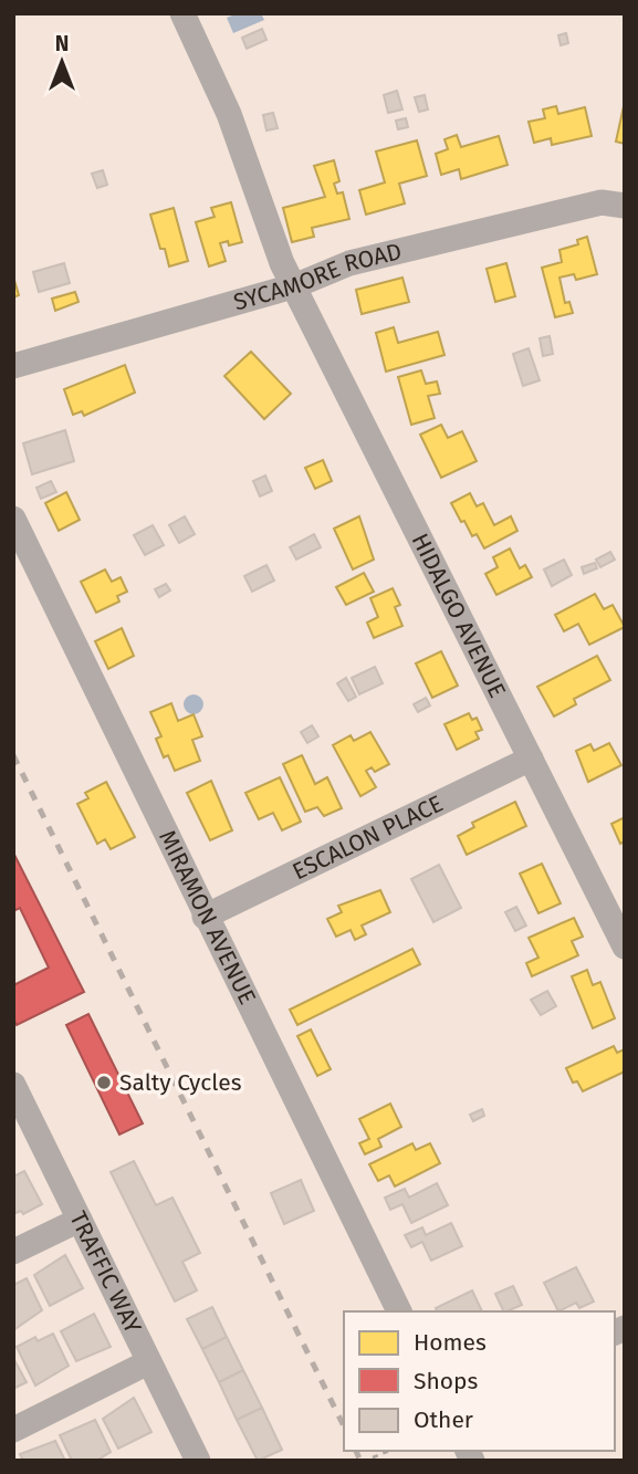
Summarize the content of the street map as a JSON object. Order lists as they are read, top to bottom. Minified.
{"streets":{"street":["SYCAMORE ROAD","HIDALGO AVENUE","ESCALON PLACE","MIRAMON AVENUE","TRAFFIC WAY"]},"crossings":[["SYCAMORE ROAD","HIDALGO AVENUE"],["HIDALGO AVENUE","ESCALON PLACE"],["ESCALON PLACE","MIRAMON AVENUE"]],"places":["Salty Cycles"],"legend":["Homes","Shops","Other"],"north":"top"}
